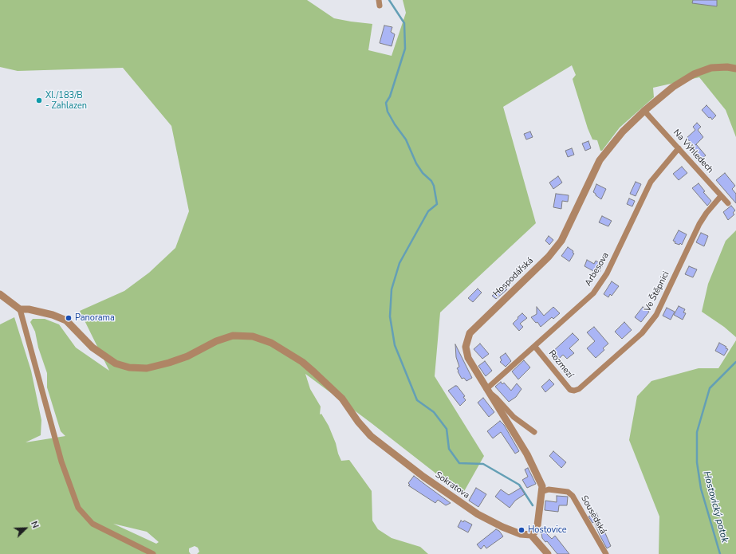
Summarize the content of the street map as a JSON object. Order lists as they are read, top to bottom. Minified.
{"streets":{"street":["Na Výhledech","Arbesova","Hospodářská","Ve Štěpnici","Rozmezí","Sokratova","Sousedská"]},"crossings":[["Na Výhledech","Arbesova"],["Na Výhledech","Hospodářská"],["Na Výhledech","Ve Štěpnici"],["Arbesova","Hospodářská"],["Arbesova","Rozmezí"],["Hospodářská","Sokratova"],["Hospodářská","Sousedská"],["Ve Štěpnici","Rozmezí"]],"water":["Hostovický potok"],"places":["XI./183/B - Zahlazen","Panorama","Hostovice"],"north":"top right"}
